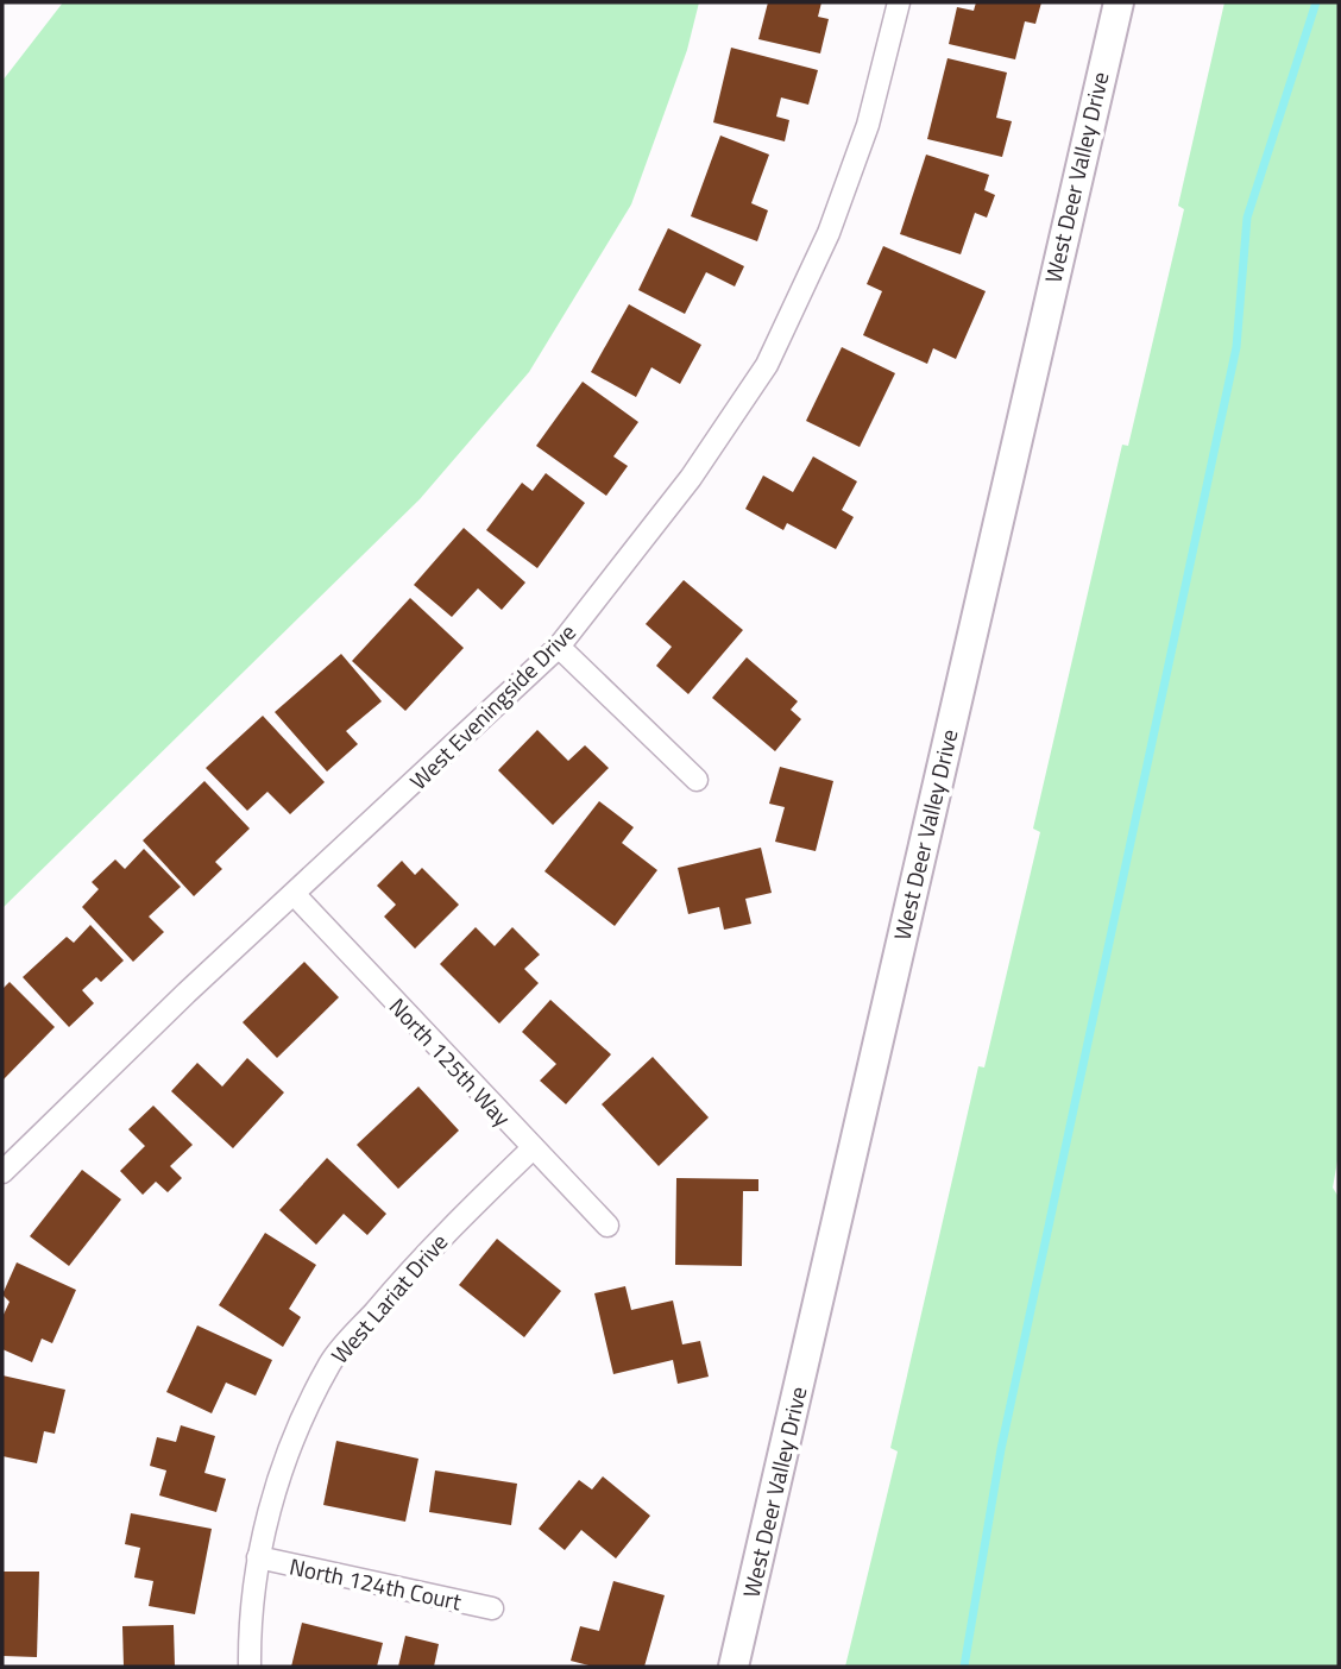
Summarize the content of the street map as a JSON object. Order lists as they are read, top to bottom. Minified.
{"streets":{"street":["West Deer Valley Drive","West Eveningside Drive","North 125th Way","West Lariat Drive","North 124th Court"]},"crossings":[["West Eveningside Drive","North 125th Way"],["North 125th Way","West Lariat Drive"],["West Lariat Drive","North 124th Court"]]}
